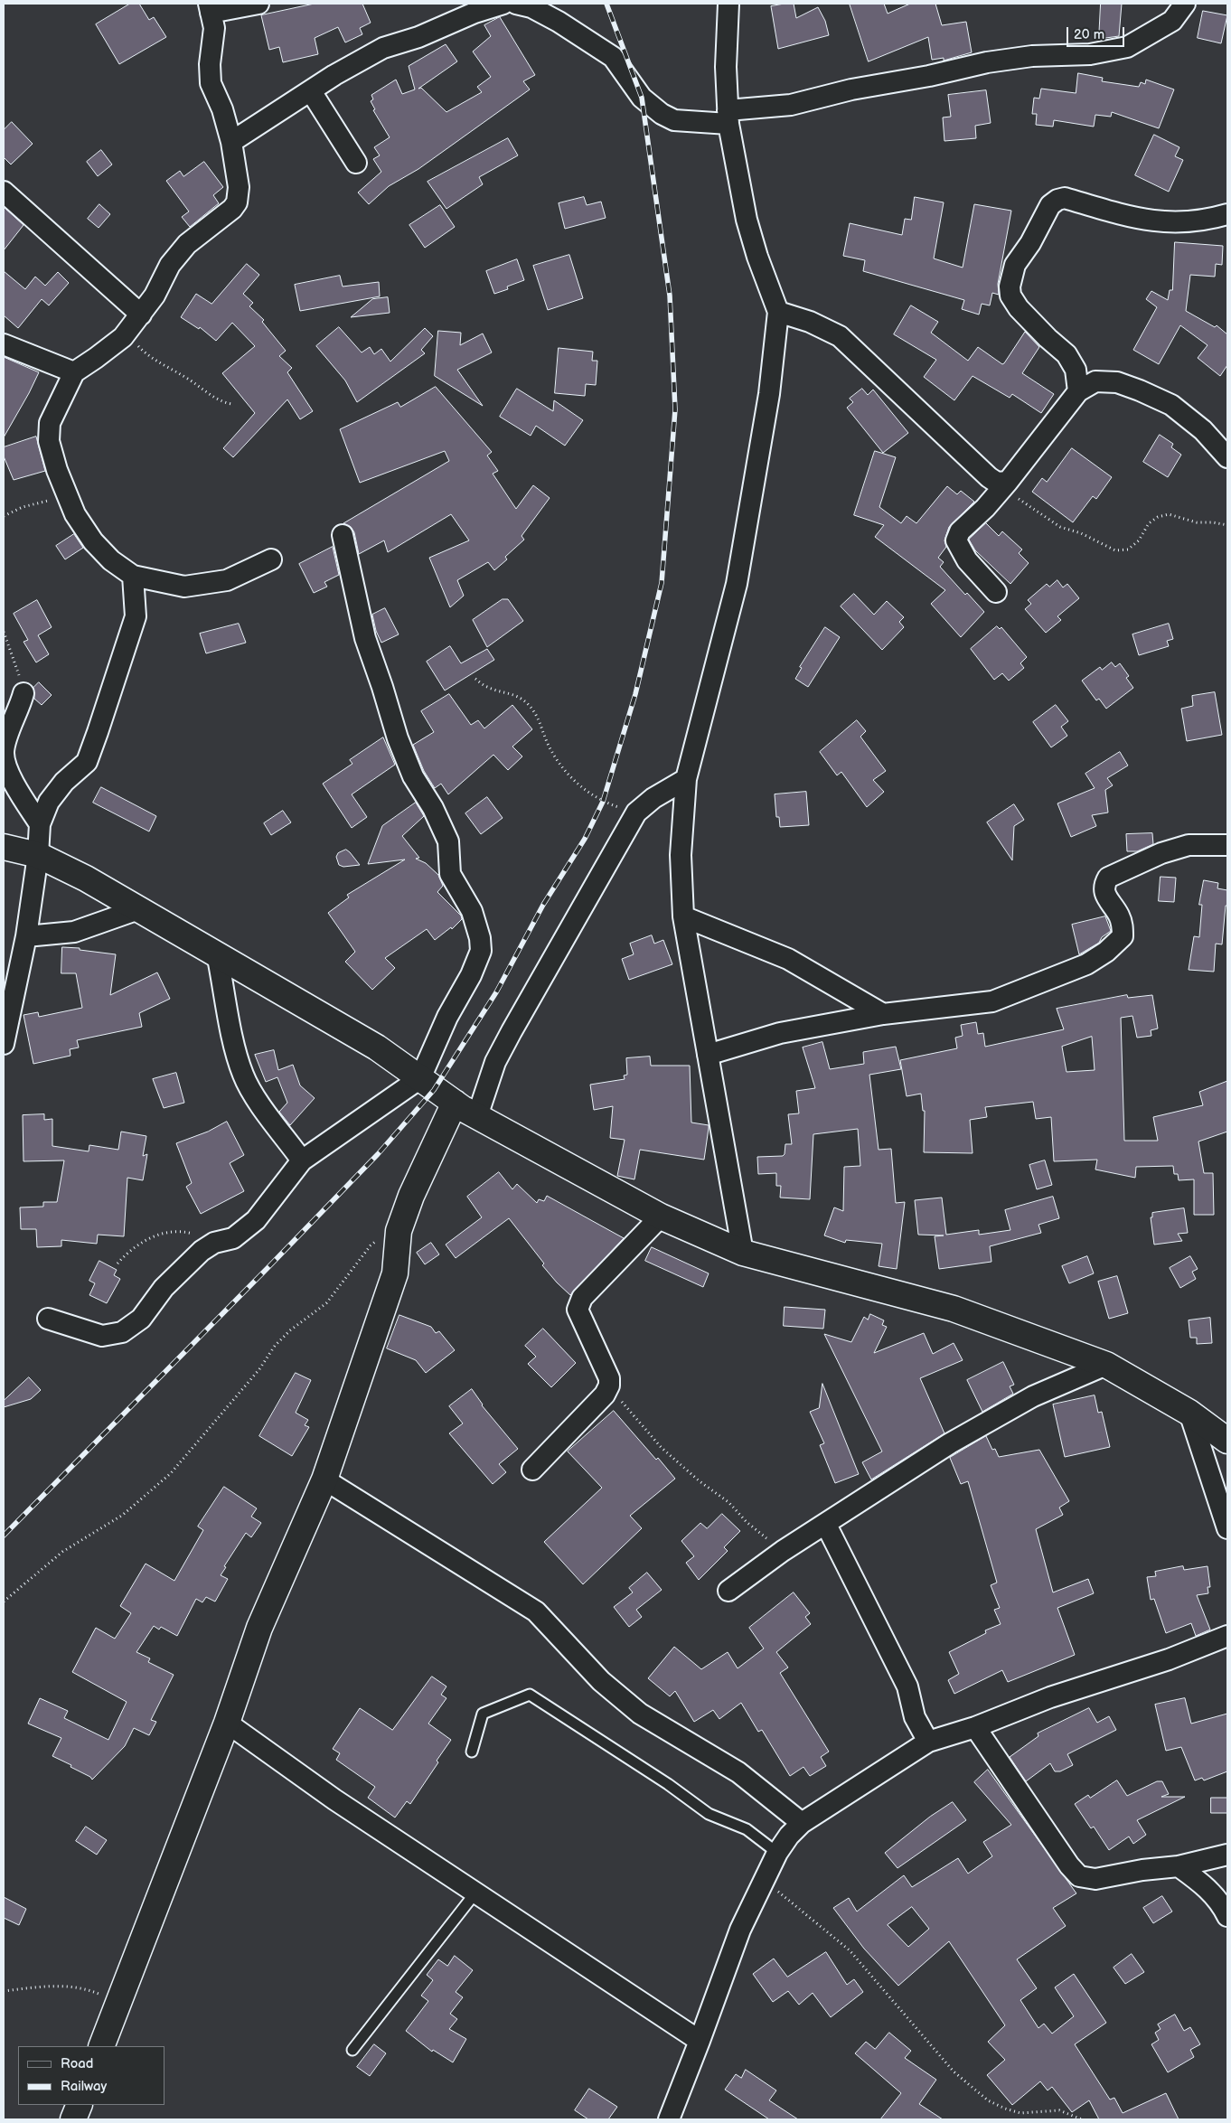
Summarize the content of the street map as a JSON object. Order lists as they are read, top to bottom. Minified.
{"legend":["Road","Railway"],"scale_bar":"20 m"}
